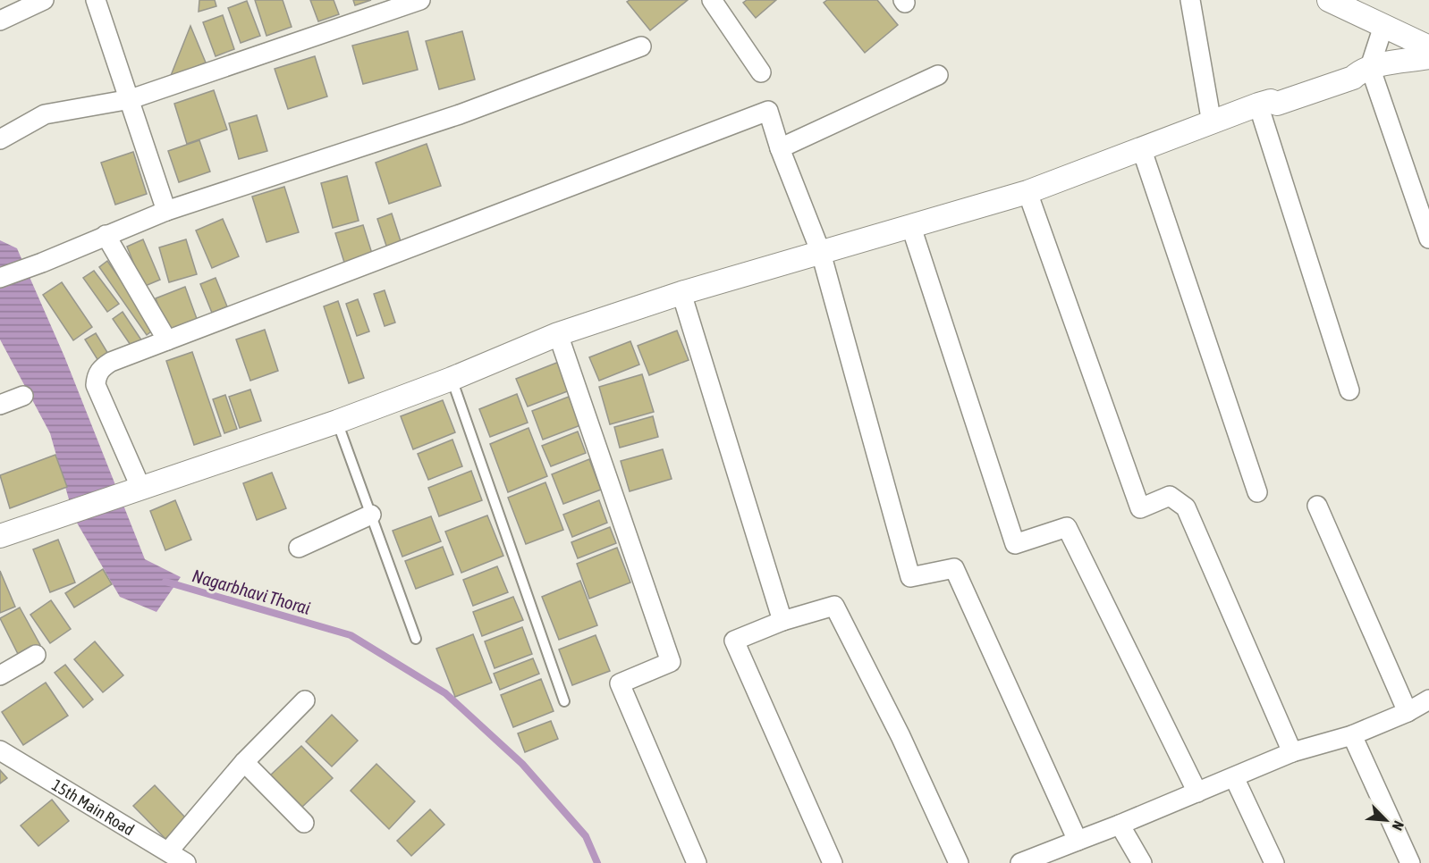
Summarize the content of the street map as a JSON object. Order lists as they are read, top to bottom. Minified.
{"streets":{"street":["15th Main Road"]},"water":["Nagarbhavi Thorai"],"north":"bottom right"}
